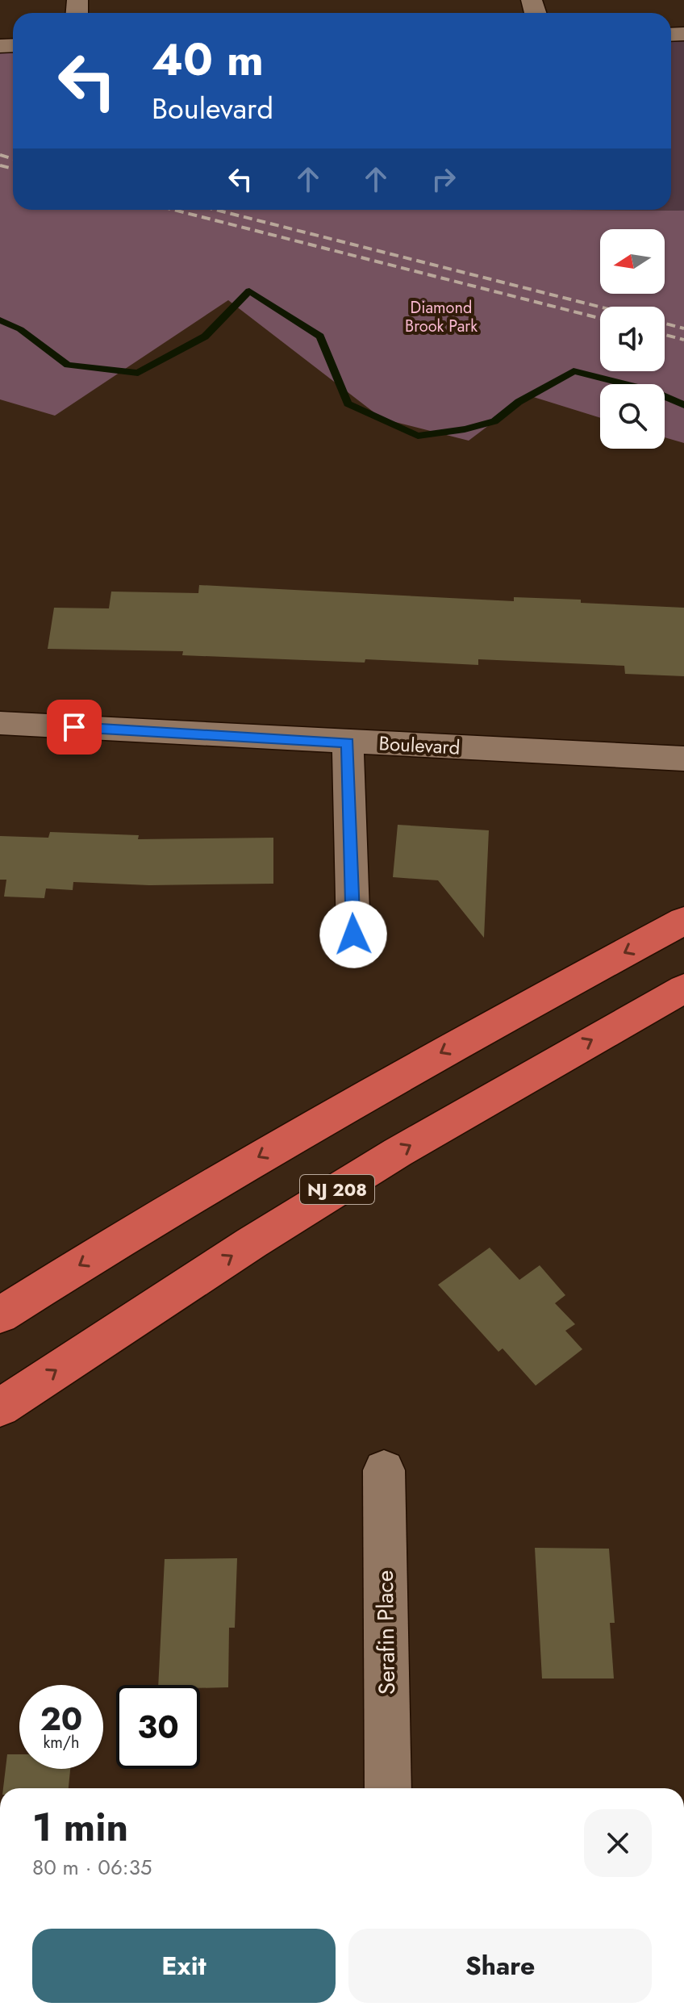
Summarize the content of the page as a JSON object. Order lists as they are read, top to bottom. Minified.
{"streets":{"highway":["NJ 208"],"street":["Boulevard","Serafin Place"]},"parks":["Diamond Brook Park"],"north":"left","page":{"turn":["40 m","Boulevard"],"speed":"20 km/h","limit":"30","heading":["1 min","80 m · 06:35"],"buttons":["Exit","Share"]}}
